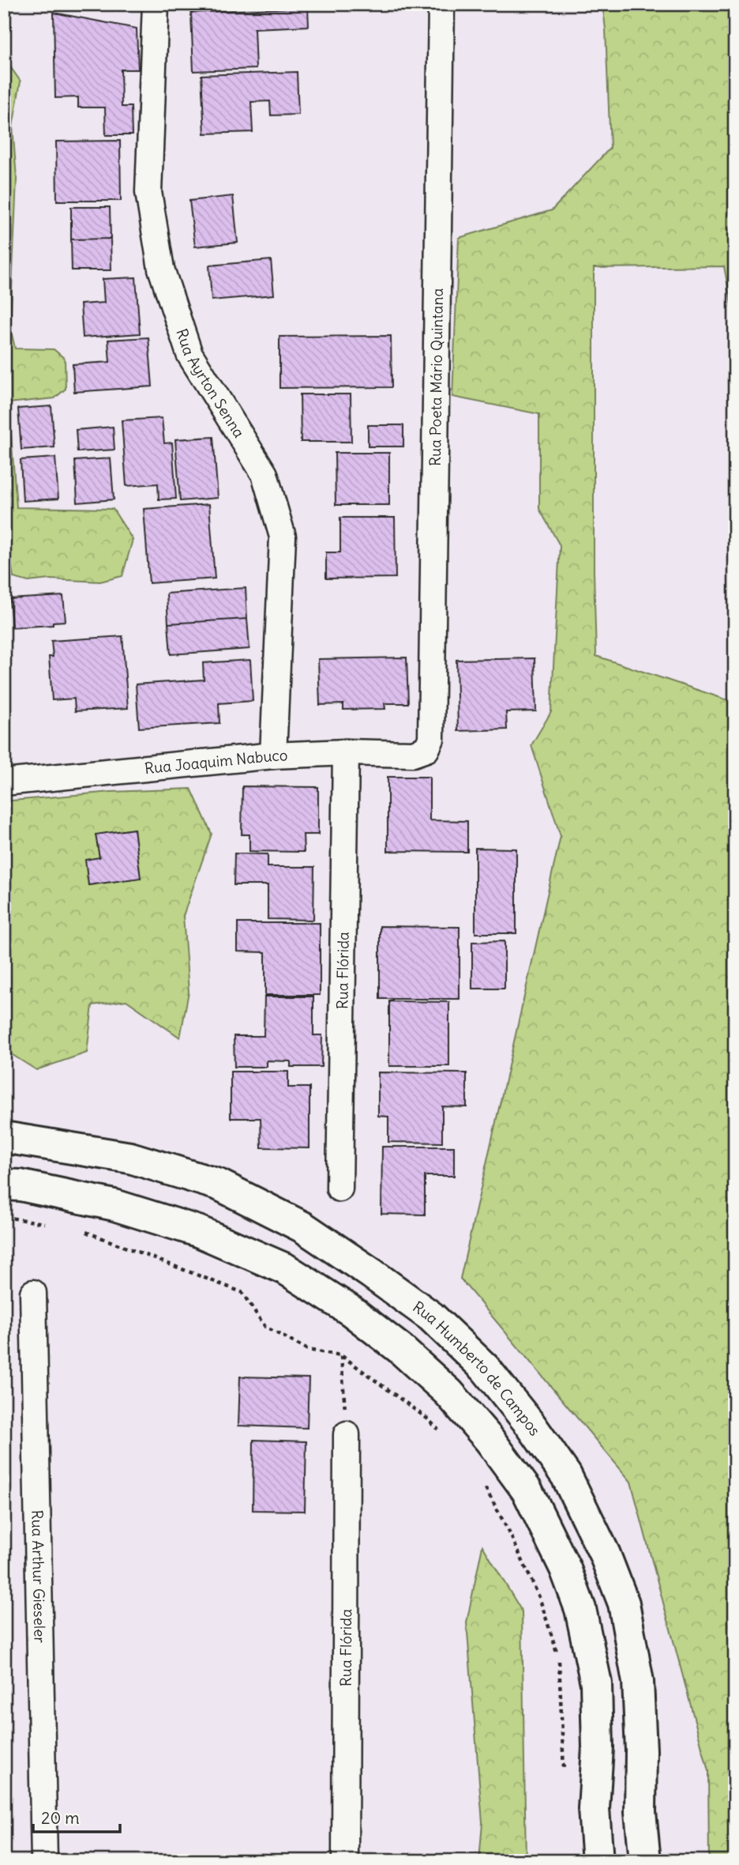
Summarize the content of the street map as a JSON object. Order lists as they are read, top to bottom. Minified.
{"streets":{"main road":["Rua Humberto de Campos"],"street":["Rua Poeta Mário Quintana","Rua Ayrton Senna","Rua Joaquim Nabuco","Rua Flórida","Rua Arthur Gieseler"]},"crossings":[["Rua Poeta Mário Quintana","Rua Joaquim Nabuco"],["Rua Ayrton Senna","Rua Joaquim Nabuco"],["Rua Joaquim Nabuco","Rua Flórida"]],"scale_bar":"20 m"}
